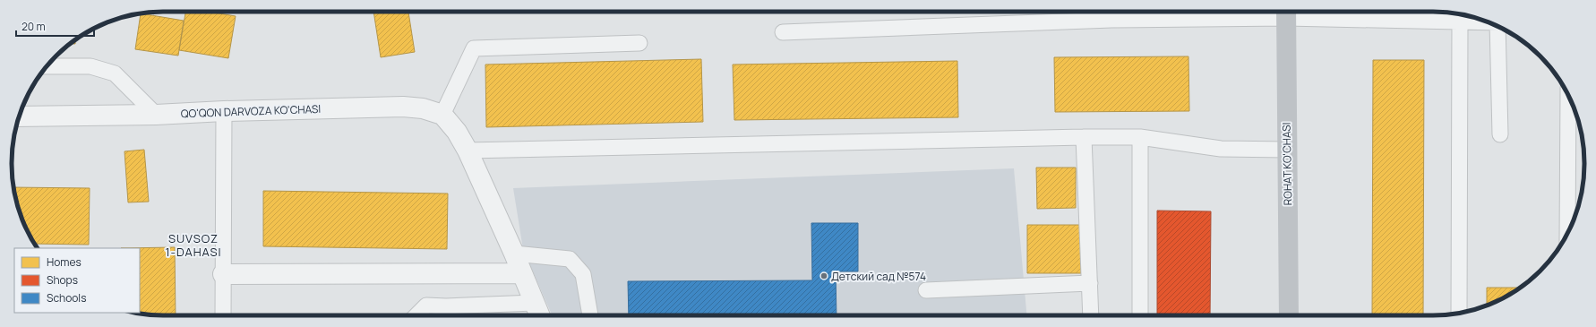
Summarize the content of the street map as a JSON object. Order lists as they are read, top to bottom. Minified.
{"streets":{"street":["QO'QON DARVOZA KO'CHASI","ROHAT KO'CHASI"]},"districts":["SUVSOZ 1-DAHASI"],"places":["Детский сад №574"],"legend":["Homes","Shops","Schools"],"scale_bar":"20 m"}
